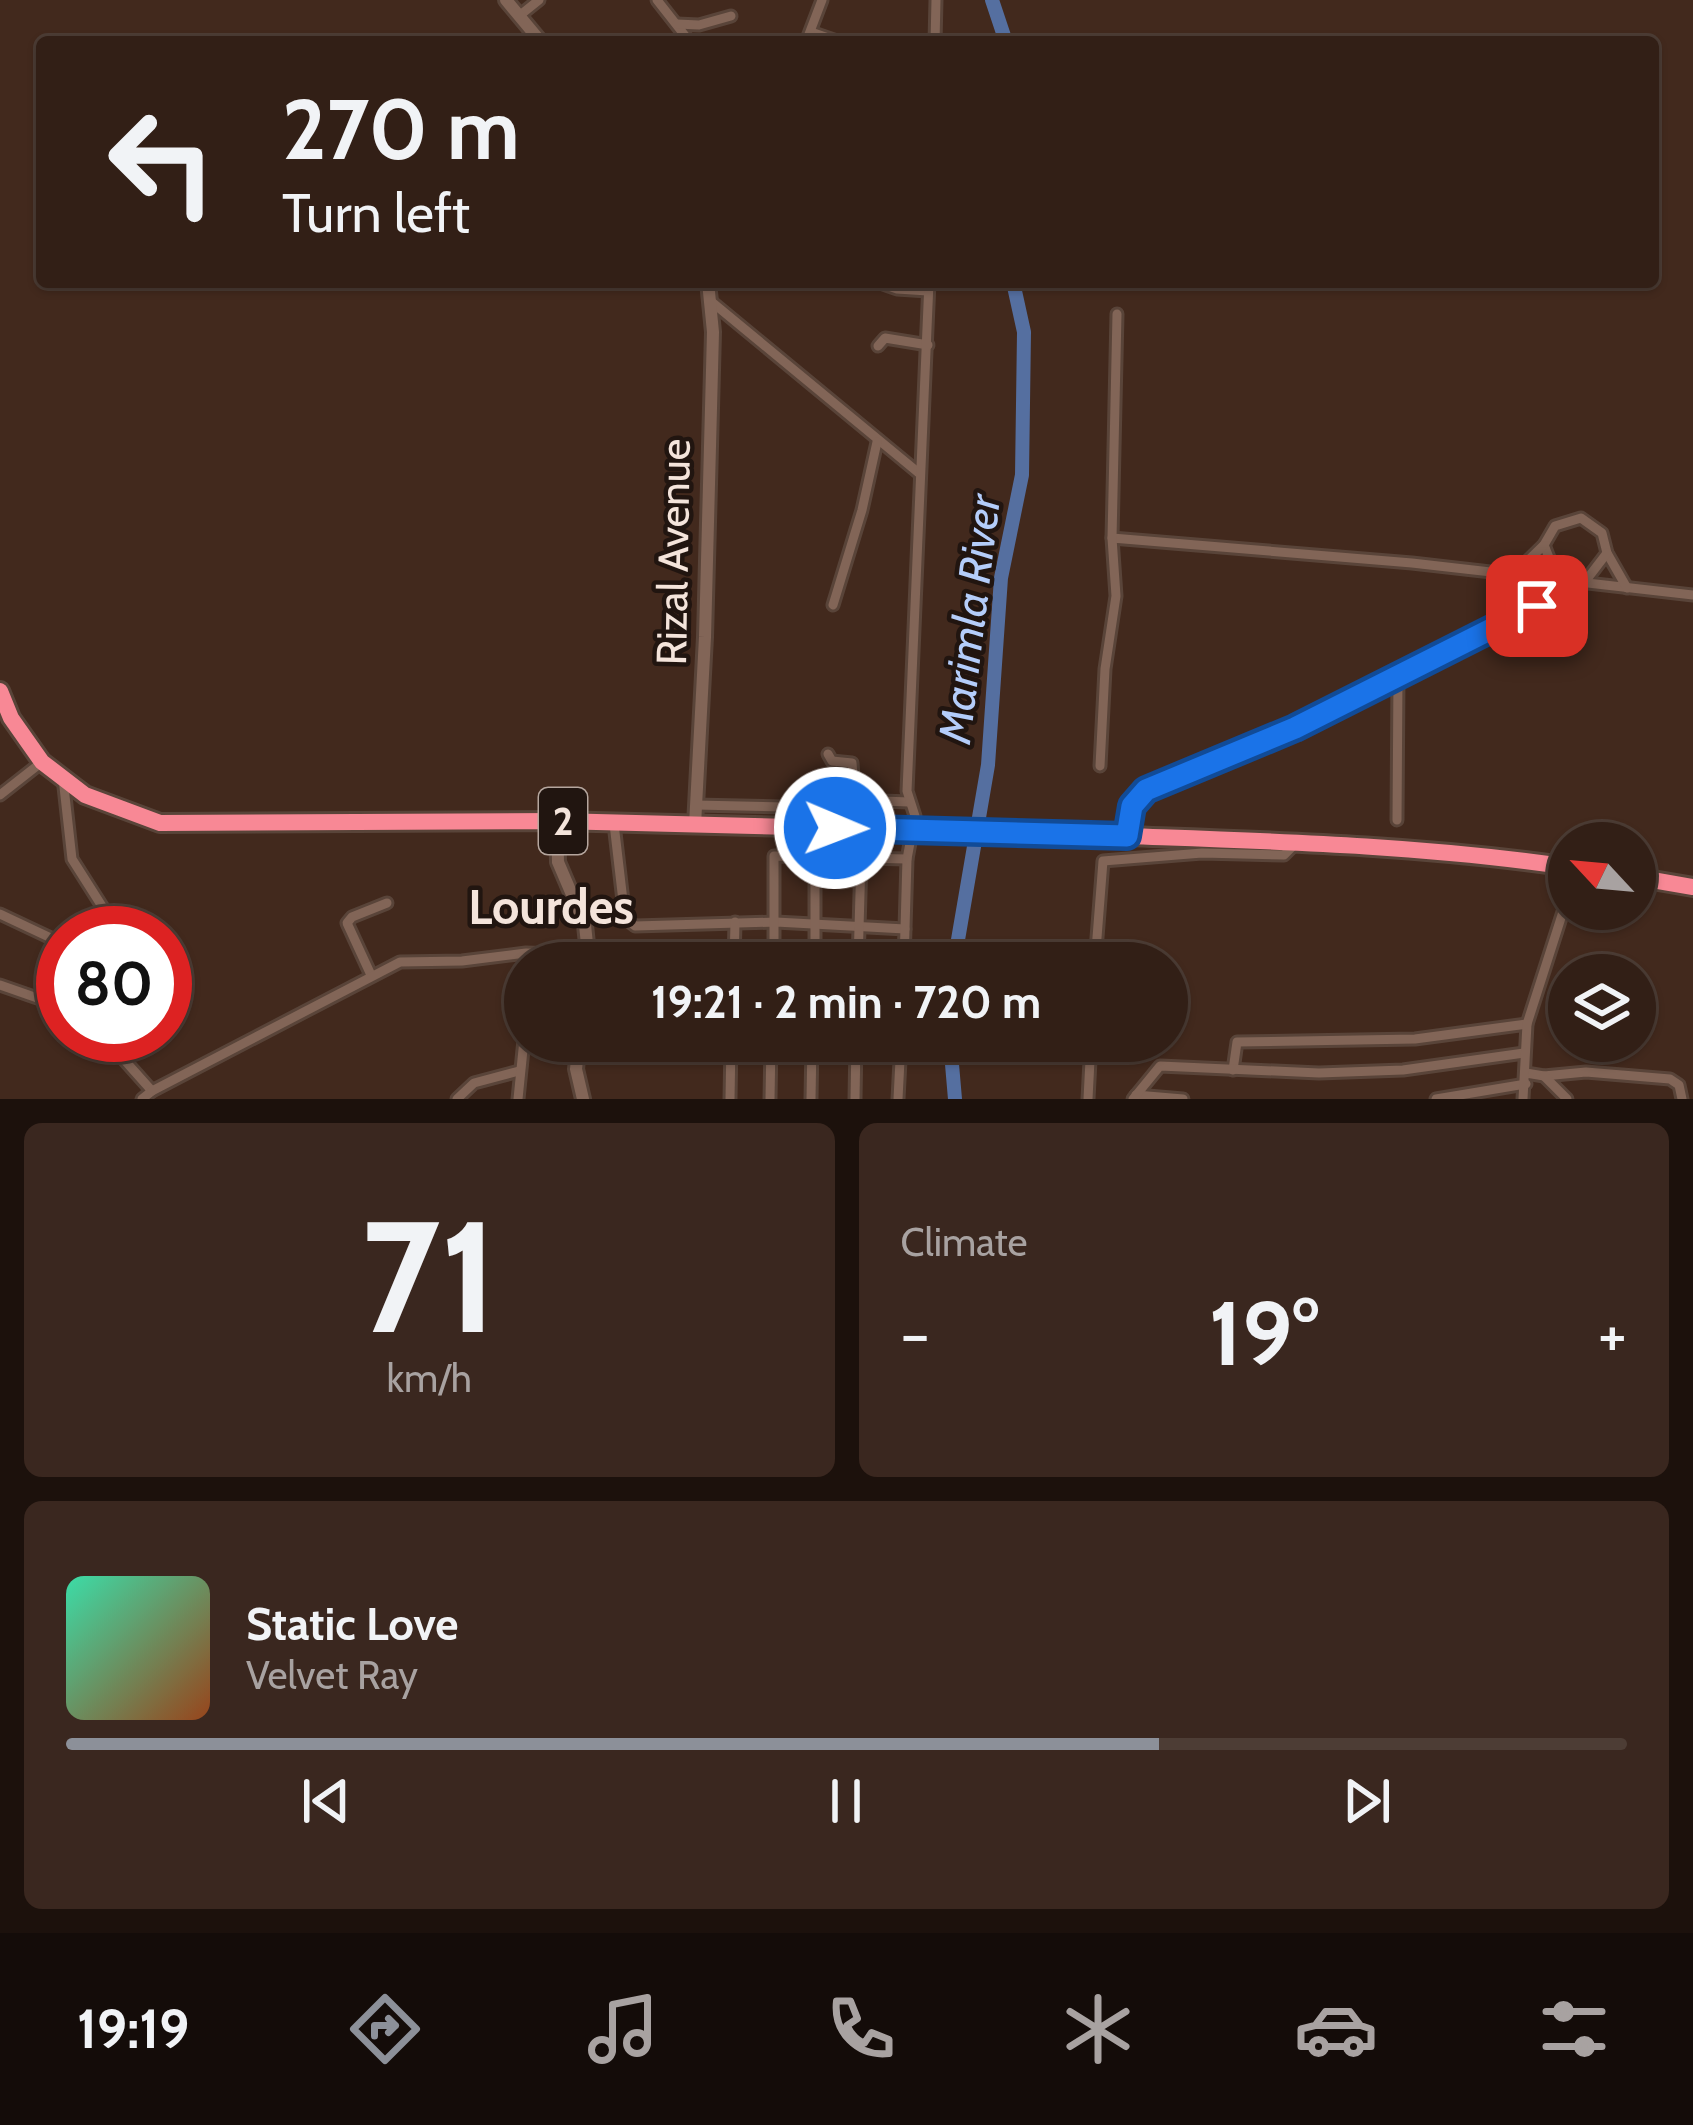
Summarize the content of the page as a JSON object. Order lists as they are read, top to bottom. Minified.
{"streets":{"highway":["2"],"street":["Rizal Avenue"]},"crossings":[["Rizal Avenue","2"]],"districts":["Lourdes"],"water":["Marimla River"],"north":"top left","page":{"turn":["270 m","Turn left"],"limit":"80","trip":"19:21 · 2 min · 720 m","tile":[["71","km/h"],"Climate"],"heat":["−","19°","+"],"song":["Static Love","Velvet Ray"],"tabs":"19:19"}}
